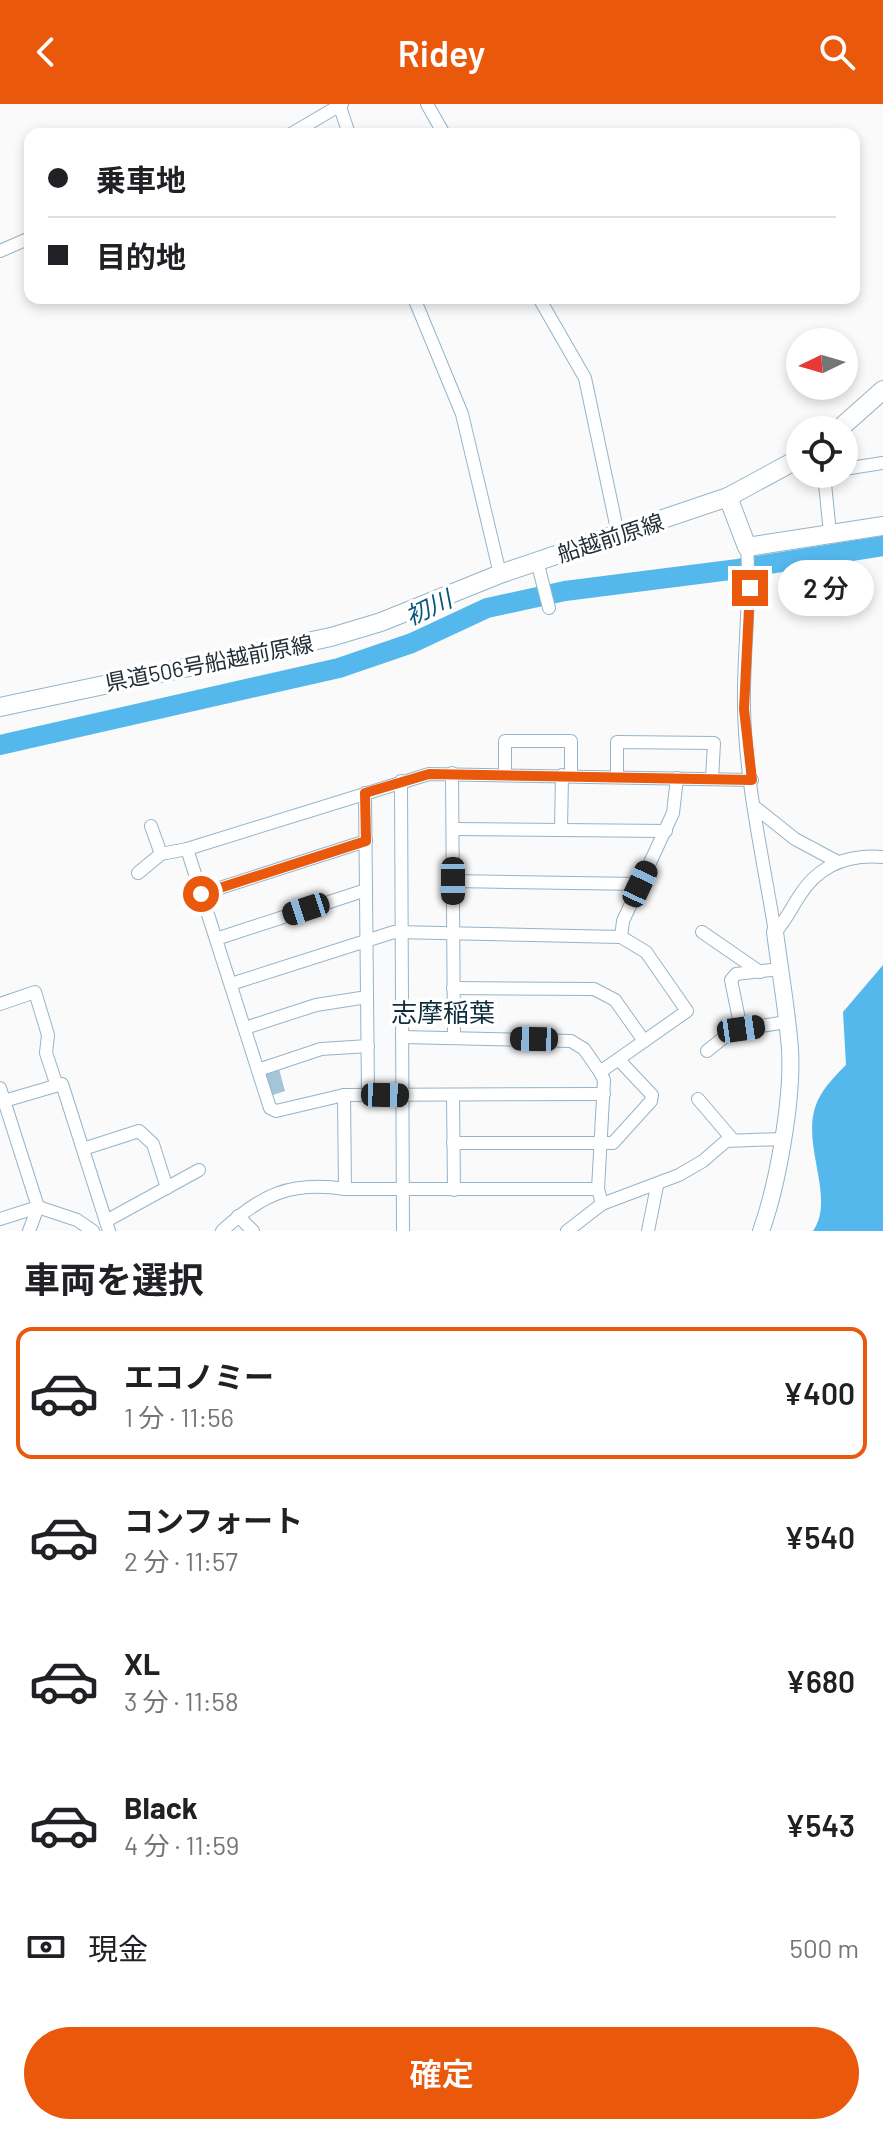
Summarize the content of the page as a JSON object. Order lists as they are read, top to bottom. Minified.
{"streets":{"main road":["船越前原線","県道506号船越前原線"]},"crossings":[["船越前原線","県道506号船越前原線"]],"districts":["志摩稲葉"],"water":["初川"],"north":"left","page":{"header":"Ridey","banner":["乗車地","目的地"],"bubble":"2 分","heading":"車両を選択","list":[{"name":"エコノミー","note":"1 分 · 11:56","value":"¥400"},{"name":"コンフォート","note":"2 分 · 11:57","value":"¥540"},{"name":"XL","note":"3 分 · 11:58","value":"¥680"},{"name":"Black","note":"4 分 · 11:59","value":"¥543"}],"pay":["現金","500 m"],"buttons":"確定"}}
